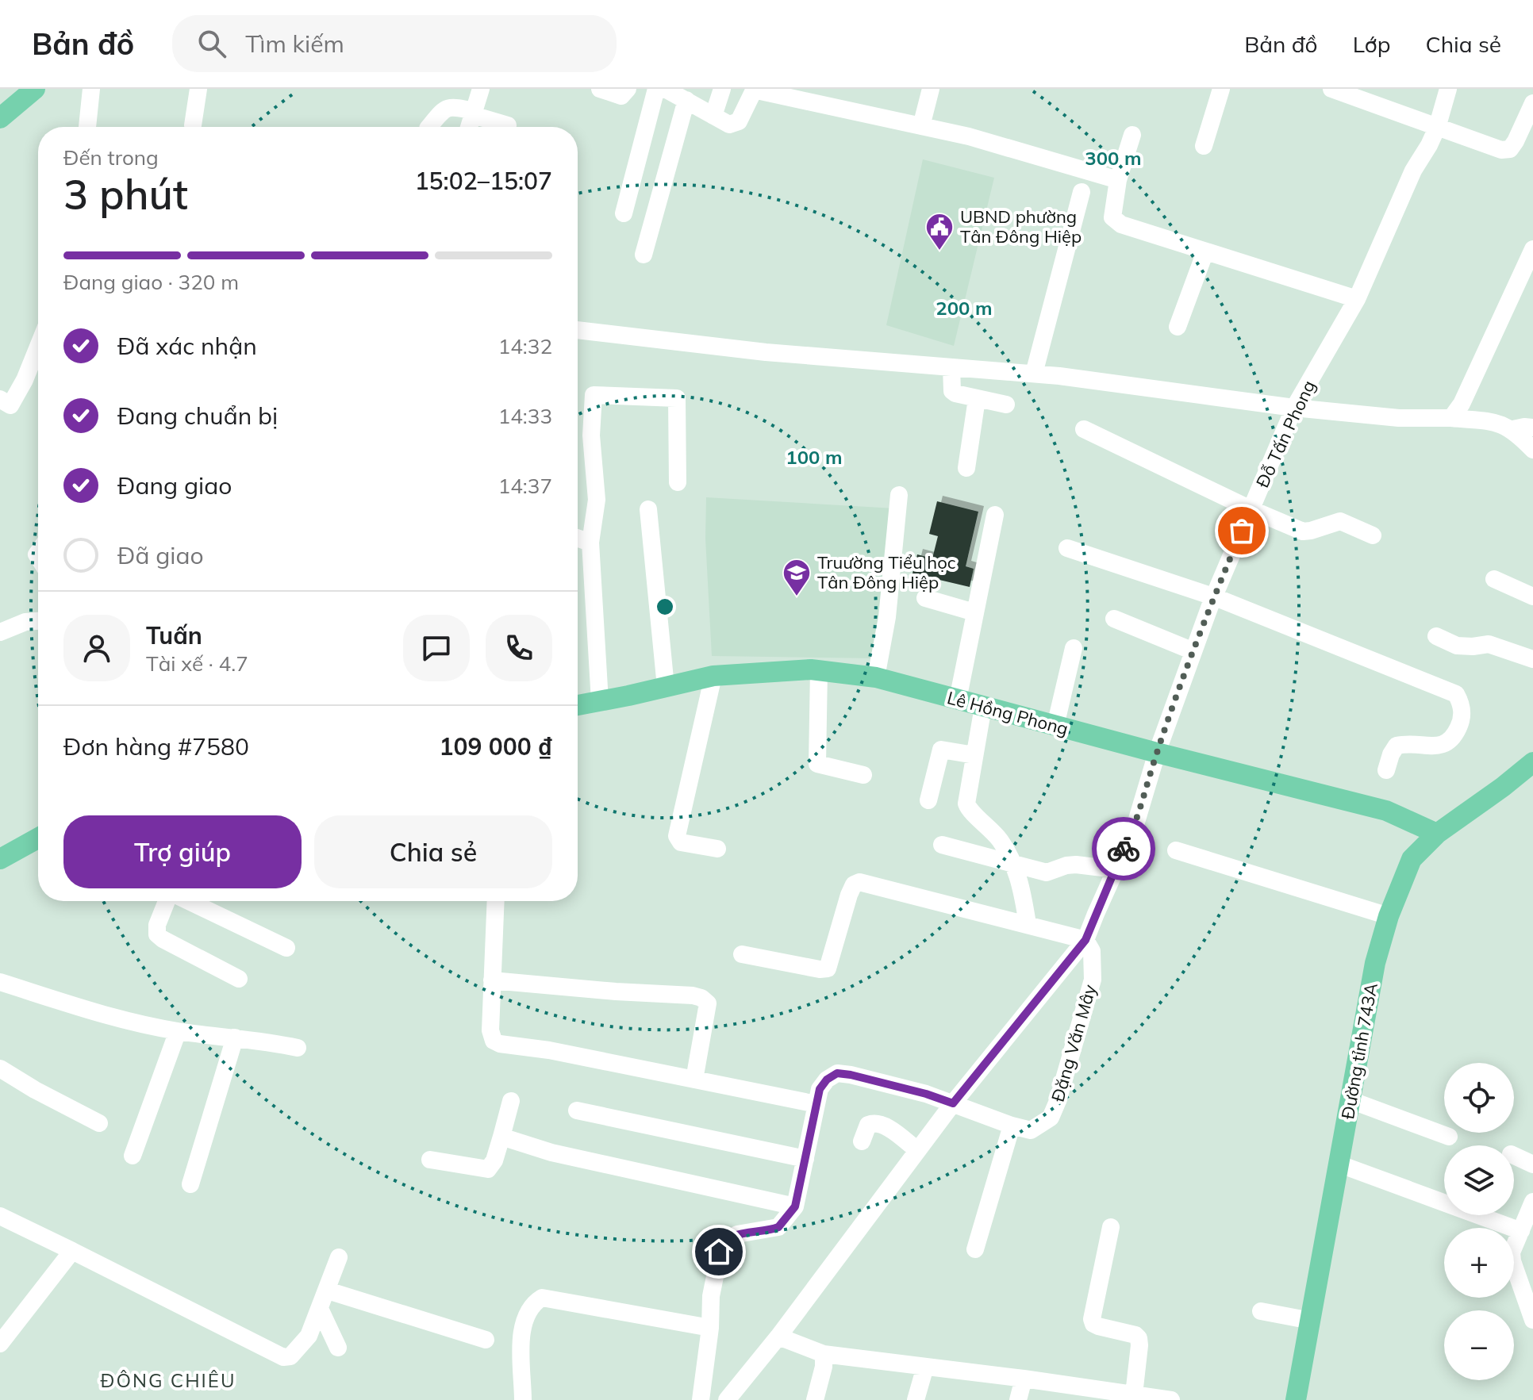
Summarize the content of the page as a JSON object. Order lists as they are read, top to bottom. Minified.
{"streets":{"main road":["Lê Hồng Phong","Đường tỉnh 743A"],"street":["Đỗ Tấn Phong","Đặng Văn Mây"]},"crossings":[["Đỗ Tấn Phong","Lê Hồng Phong"],["Lê Hồng Phong","Đường tỉnh 743A"]],"districts":["ĐÔNG CHIÊU"],"places":{"public building":["UBND phường Tân Đông Hiệp"],"school or university":["Truường Tiểu học Tân Đông Hiệp"]},"page":{"header":"Bản đồ","search":"Tìm kiếm","nav":["Bản đồ","Lớp","Chia sẻ"],"heading":["3 phút","Đến trong","15:02–15:07"],"panel":["Tuấn","Tài xế · 4.7","Đơn hàng #7580","109 000 ₫"],"bar":"Đang giao · 320 m","list":[["Đã xác nhận","14:32"],["Đang chuẩn bị","14:33"],["Đang giao","14:37"],"Đã giao"],"buttons":["Trợ giúp","Chia sẻ"],"map_buttons":["+","−"]},"rings":["300 m","200 m","100 m"]}
